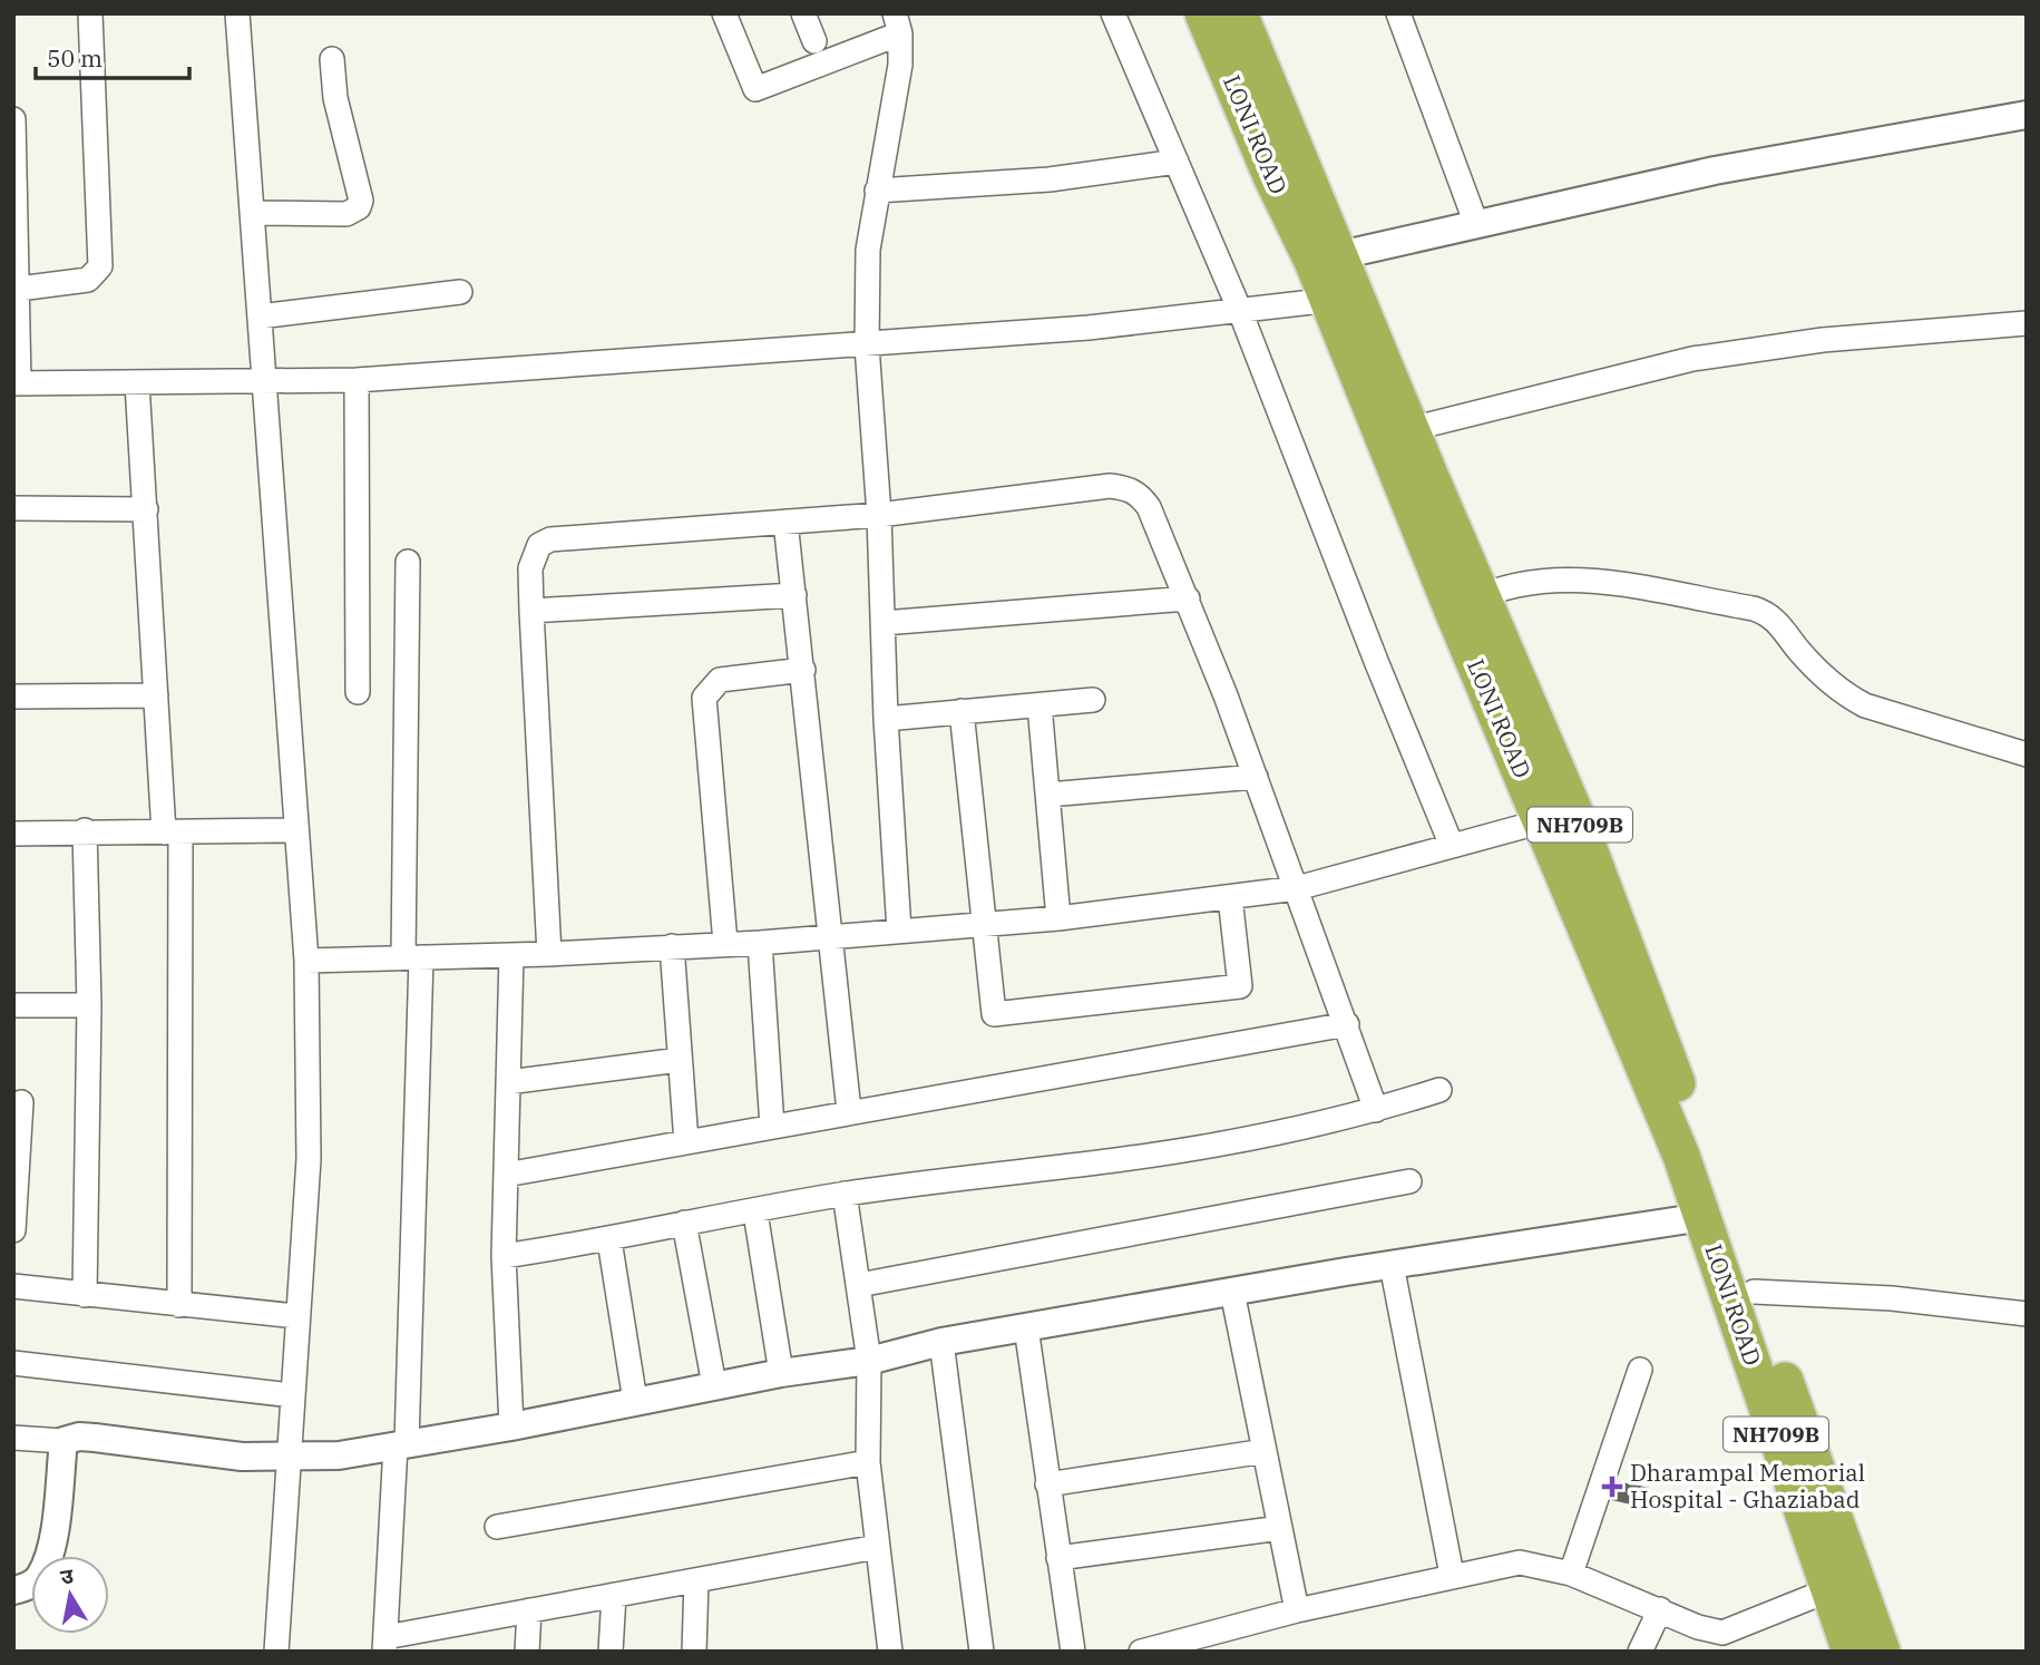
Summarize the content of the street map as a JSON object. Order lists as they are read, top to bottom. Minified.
{"streets":{"highway":["LONI ROAD","NH709B"]},"places":{"health":["Dharampal Memorial Hospital - Ghaziabad"]},"scale_bar":"50 m","north":"top"}
